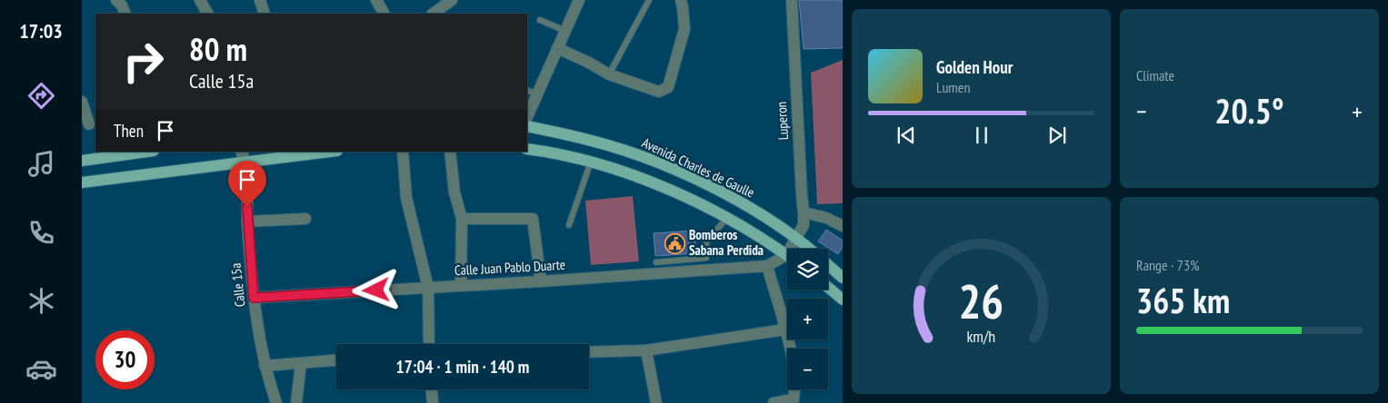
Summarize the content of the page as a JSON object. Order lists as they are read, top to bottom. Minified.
{"streets":{"main road":["Avenida Charles de Gaulle"],"street":["Luperon","Calle Juan Pablo Duarte","Calle 15a"]},"crossings":[["Luperon","Avenida Charles de Gaulle"],["Calle Juan Pablo Duarte","Calle 15a"]],"places":{"public building":["Bomberos Sabana Perdida"]},"page":{"tabs":"17:03","tile":["Climate",["Range · 73%","365 km"]],"turn":["80 m","Calle 15a"],"song":["Golden Hour","Lumen"],"heat":["−","20.5°","+"],"then":"Then","map_buttons":["+","−"],"limit":"30","trip":"17:04 · 1 min · 140 m","gauge":["26","km/h"]}}
